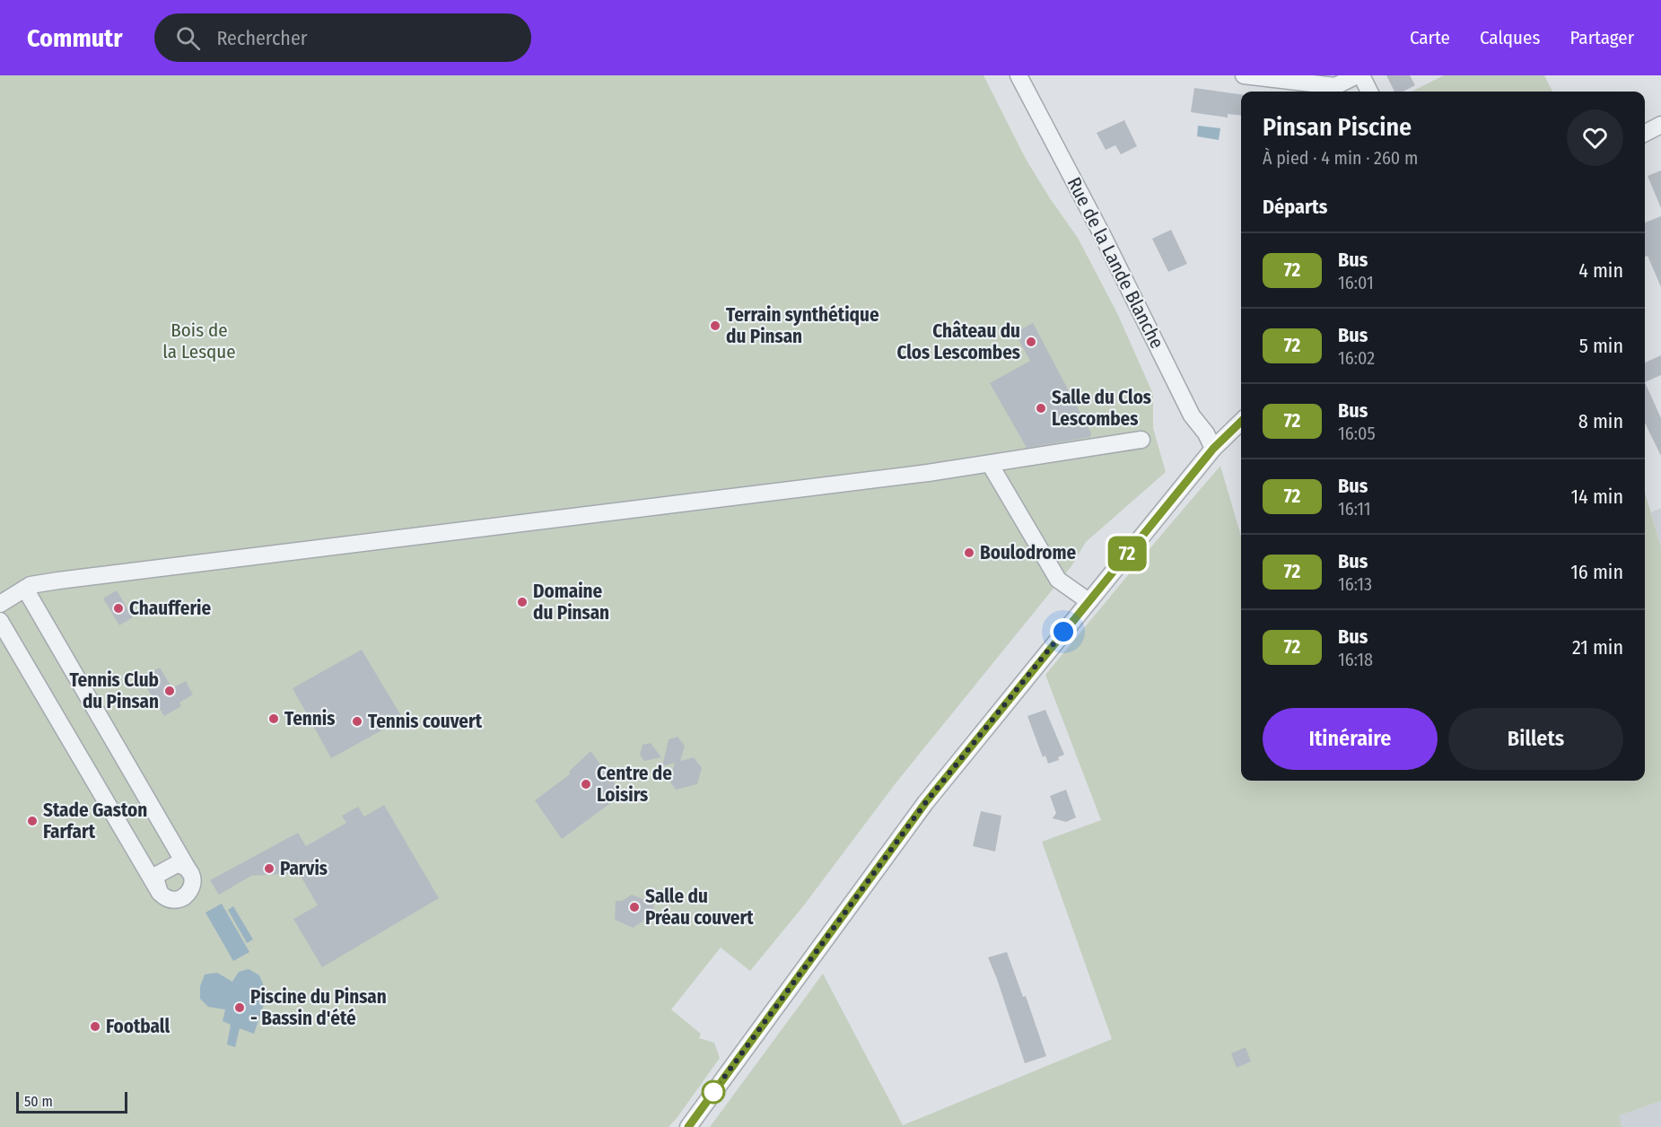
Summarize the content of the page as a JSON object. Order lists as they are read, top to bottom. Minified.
{"streets":{"street":["Rue de la Lande Blanche"]},"parks":["Bois de la Lesque"],"places":["Terrain synthétique du Pinsan","Château du Clos Lescombes","Salle du Clos Lescombes","Boulodrome","Domaine du Pinsan","Chaufferie","Tennis Club du Pinsan","Tennis","Tennis couvert","Centre de Loisirs","Stade Gaston Farfart","Parvis","Salle du Préau couvert","Piscine du Pinsan - Bassin d'été","Football"],"lines":["bus line 72"],"scale_bar":"50 m","page":{"header":"Commutr","search":"Rechercher","nav":["Carte","Calques","Partager"],"on_map":"72","heading":[["Pinsan Piscine","À pied · 4 min · 260 m"],"Départs"],"list":[{"mark":"72","name":"Bus","note":"16:01","value":"4 min"},{"mark":"72","name":"Bus","note":"16:02","value":"5 min"},{"mark":"72","name":"Bus","note":"16:05","value":"8 min"},{"mark":"72","name":"Bus","note":"16:11","value":"14 min"},{"mark":"72","name":"Bus","note":"16:13","value":"16 min"},{"mark":"72","name":"Bus","note":"16:18","value":"21 min"}],"buttons":["Itinéraire","Billets"],"scale":"50 m"}}
